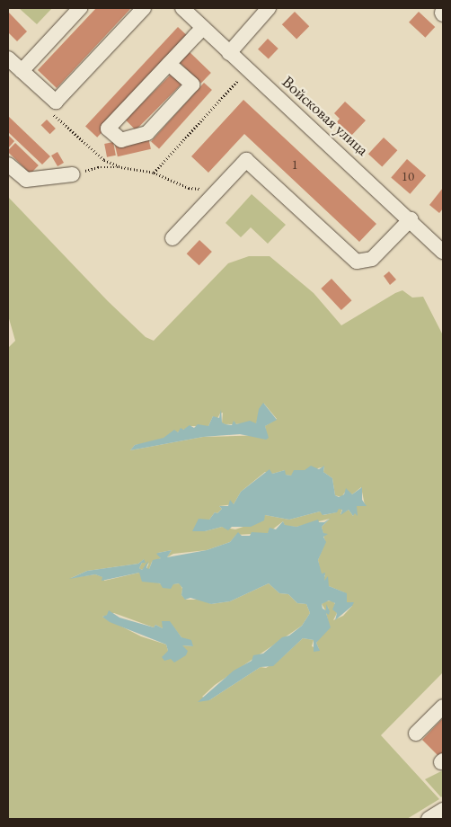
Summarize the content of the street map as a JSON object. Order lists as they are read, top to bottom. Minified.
{"streets":{"street":["Войсковая улица"]},"house_numbers":["1","10"]}
